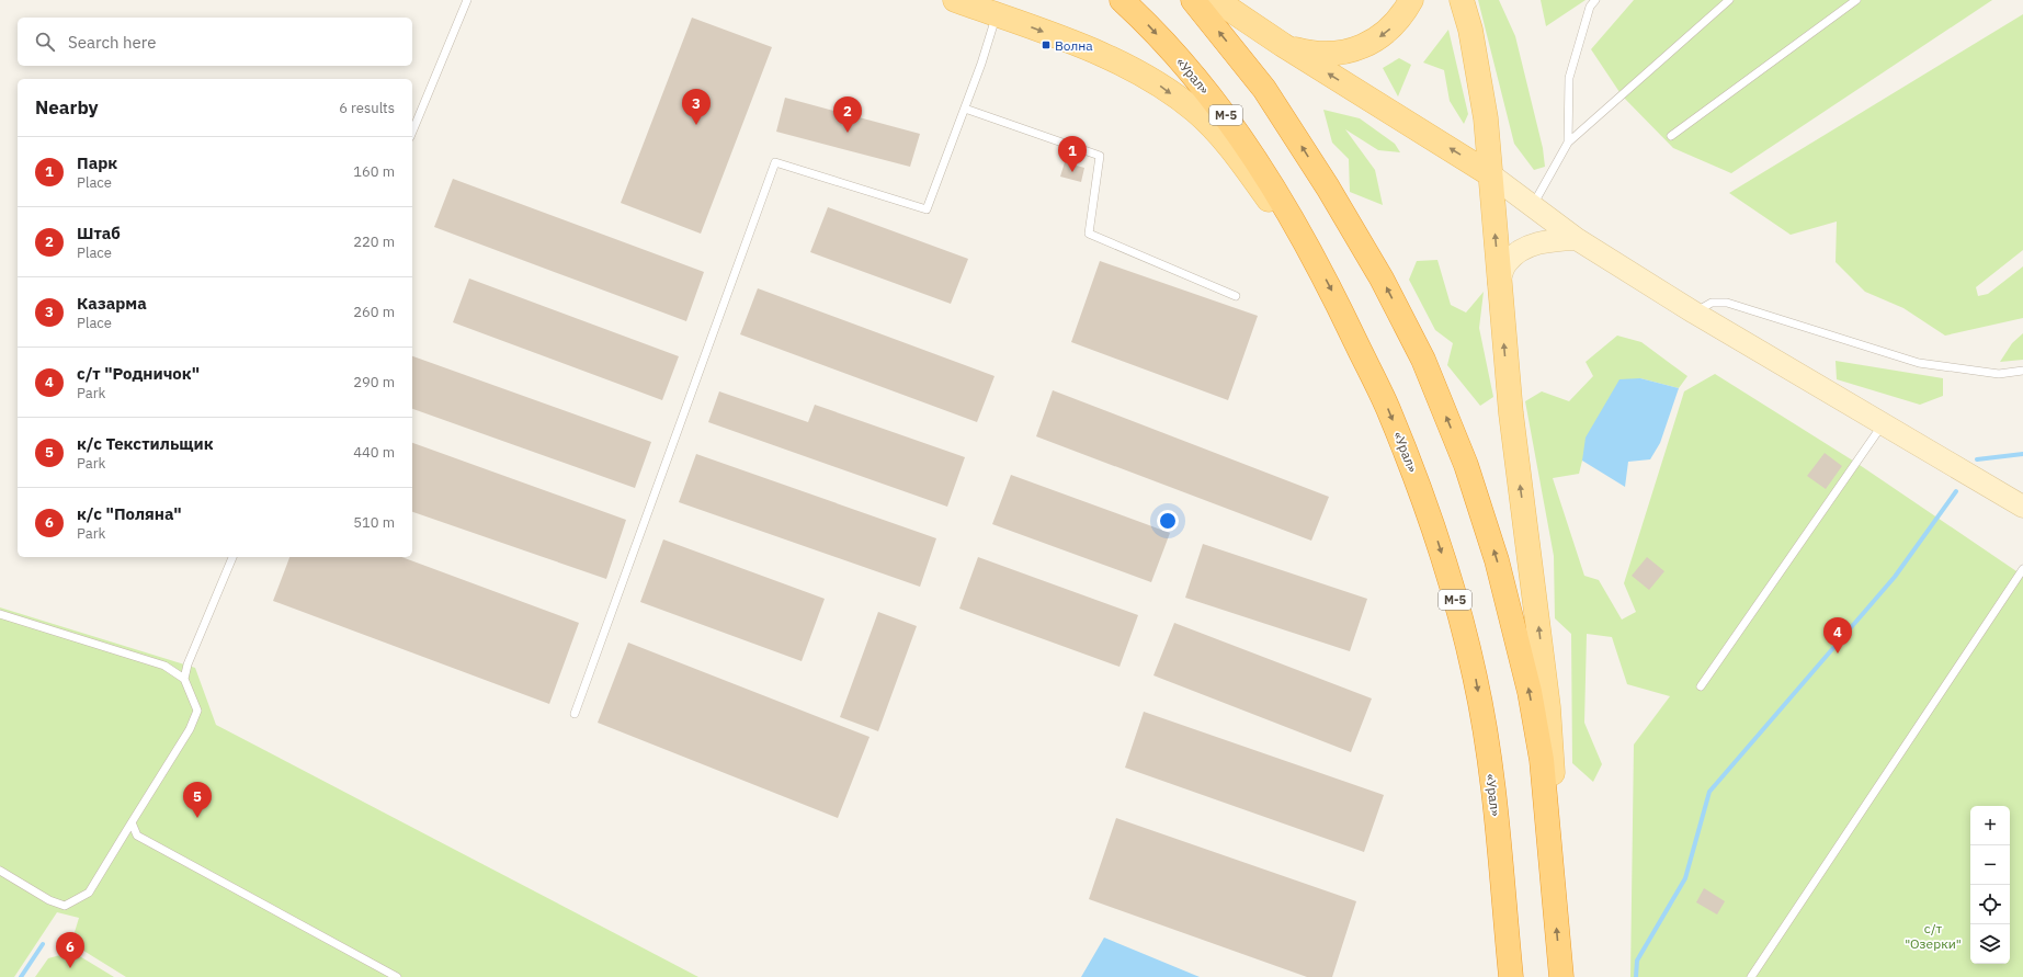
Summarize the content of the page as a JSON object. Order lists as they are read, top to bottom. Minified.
{"streets":{"highway":["«Урал»","М-5"]},"parks":["с/т \"Озерки\""],"places":{"transit":["Волна"]},"page":{"search":"Search here","heading":["Nearby","6 results"],"pins":["3","2","1","4","5","6"],"list":[{"mark":"1","name":"Парк","note":"Place","value":"160 m"},{"mark":"2","name":"Штаб","note":"Place","value":"220 m"},{"mark":"3","name":"Казарма","note":"Place","value":"260 m"},{"mark":"4","name":"с/т \"Родничок\"","note":"Park","value":"290 m"},{"mark":"5","name":"к/с Текстильщик","note":"Park","value":"440 m"},{"mark":"6","name":"к/с \"Поляна\"","note":"Park","value":"510 m"}],"map_buttons":["+","−"]}}
